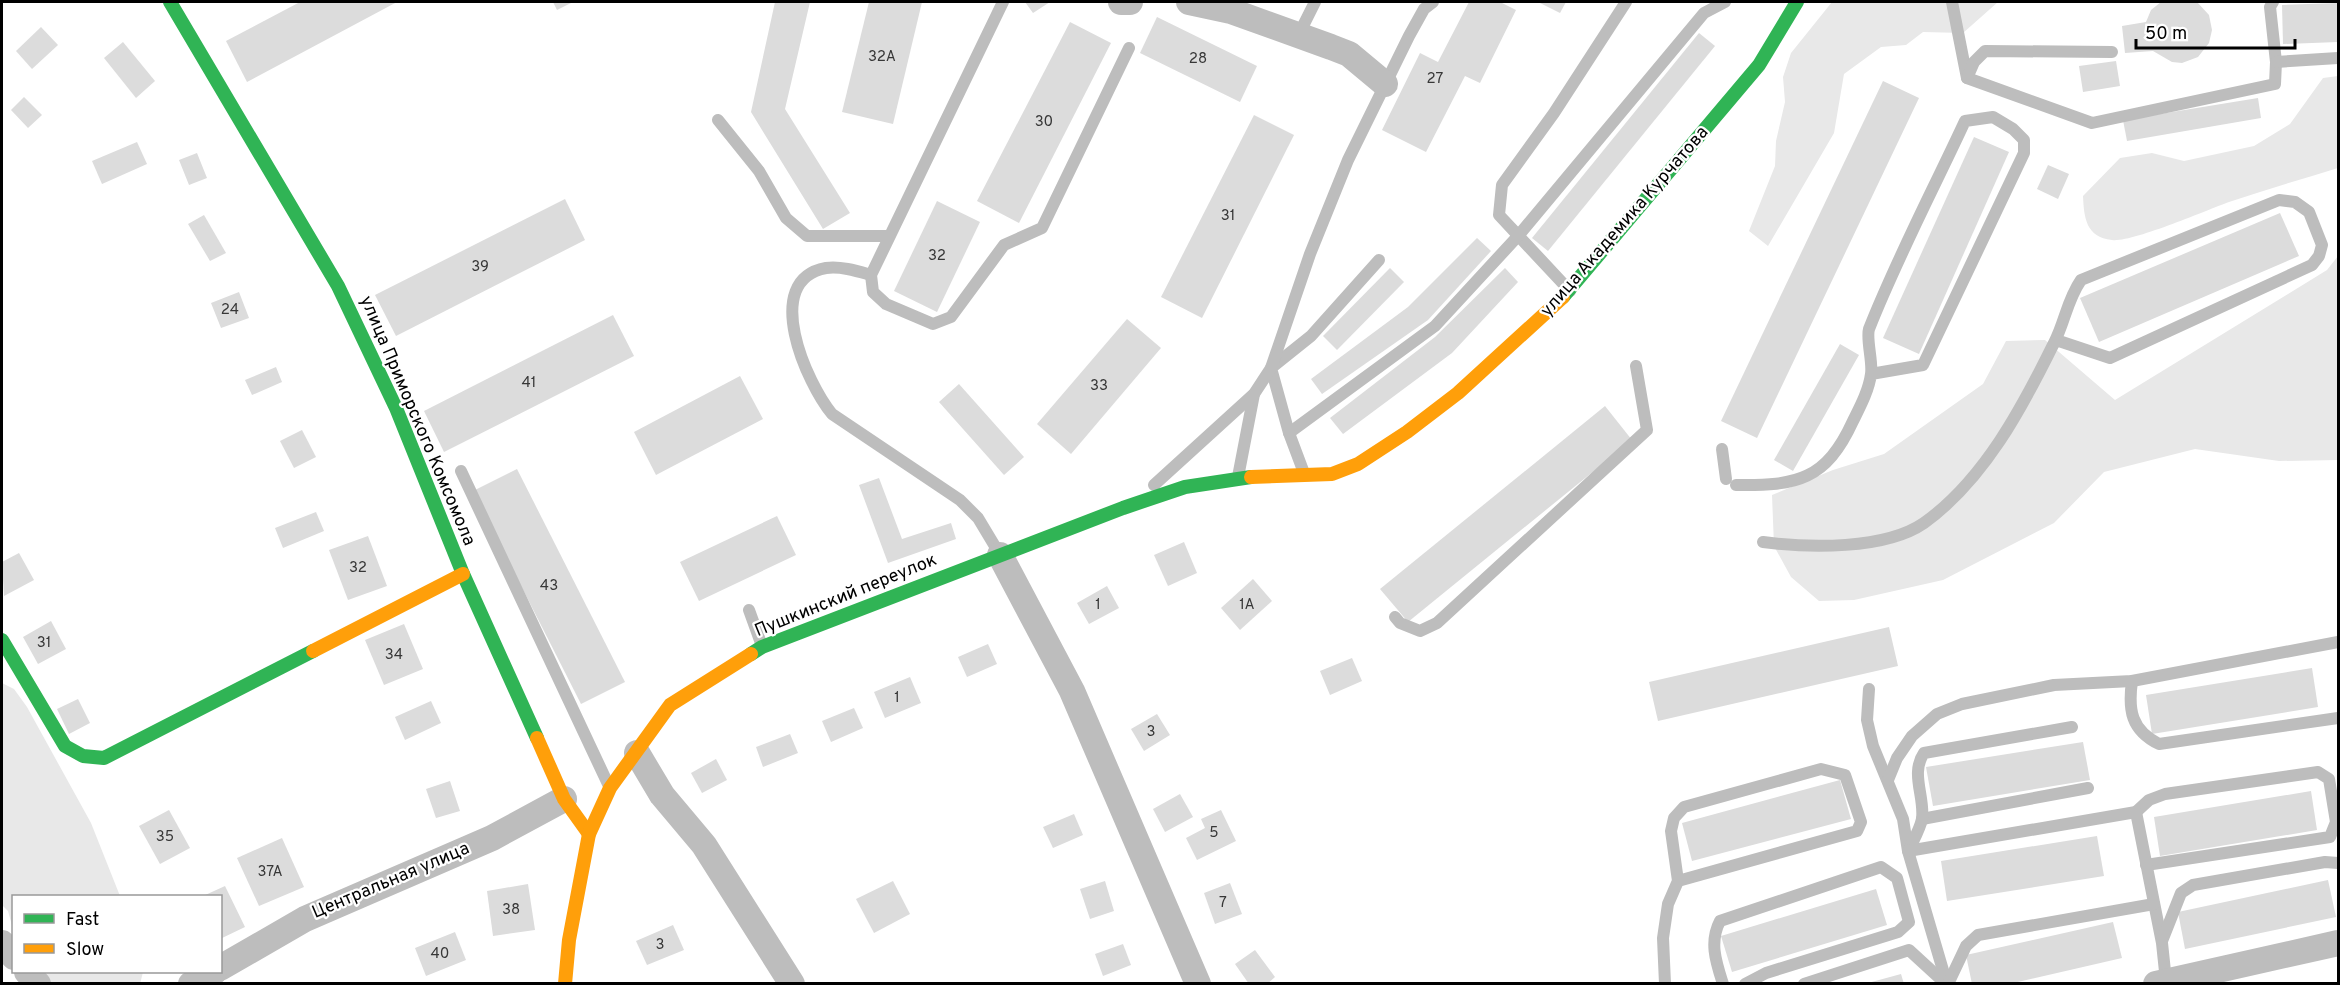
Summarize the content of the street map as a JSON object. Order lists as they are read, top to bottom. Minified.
{"streets":{"main road":["улица Академика Курчатова","улица Приморского Комсомола","Пушкинский переулок"],"street":["Центральная улица"]},"crossings":[["улица Академика Курчатова","Пушкинский переулок"],["улица Приморского Комсомола","Пушкинский переулок"],["улица Приморского Комсомола","Центральная улица"]],"house_numbers":["32А","28","27","30","31","32","39","24","41","33","32","43","1","1А","31","34","1","3","5","35","37А","7","38","3","40"],"legend":["Fast","Slow"],"scale_bar":"50 m"}
